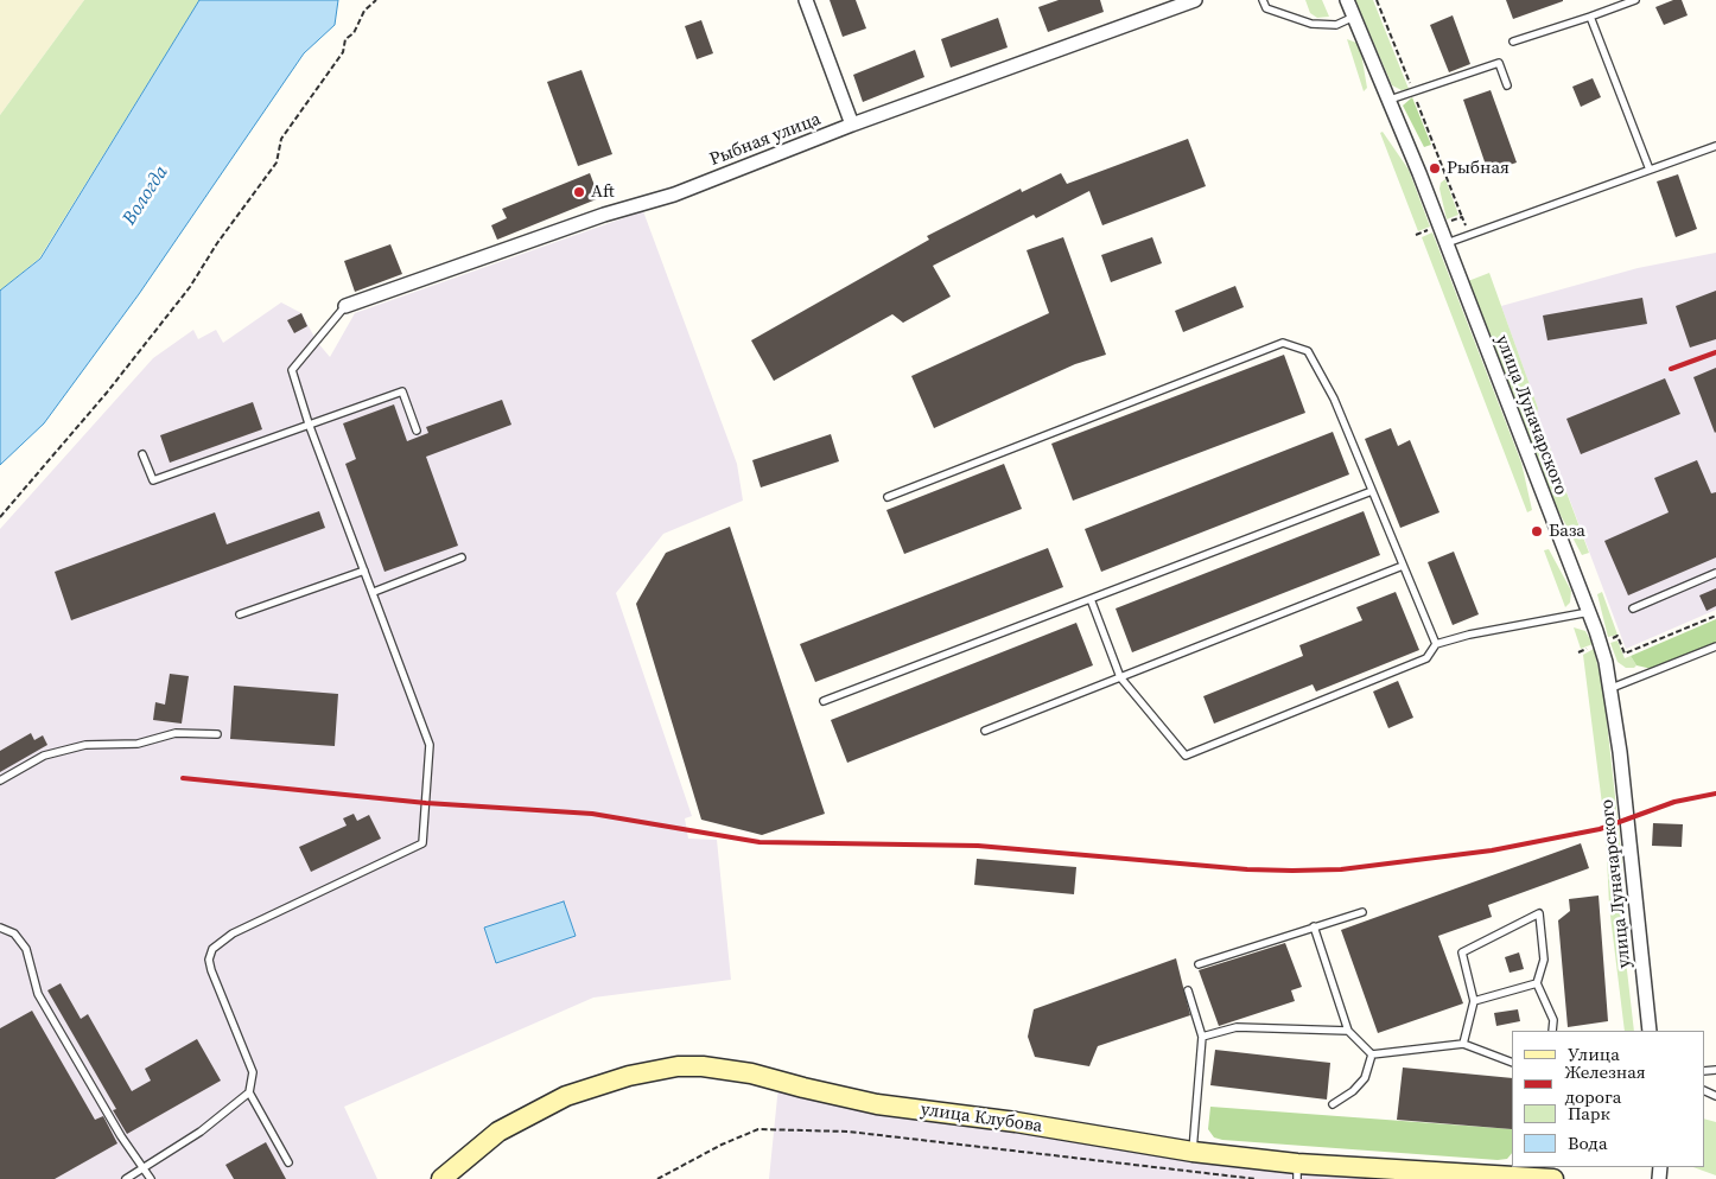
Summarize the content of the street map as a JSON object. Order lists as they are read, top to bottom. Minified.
{"streets":{"main road":["улица Клубова"],"street":["Рыбная улица","улица Луначарского"]},"water":["Вологда"],"places":["Рыбная","Aft","База"],"legend":["Улица","Железная дорога","Парк","Вода"]}
